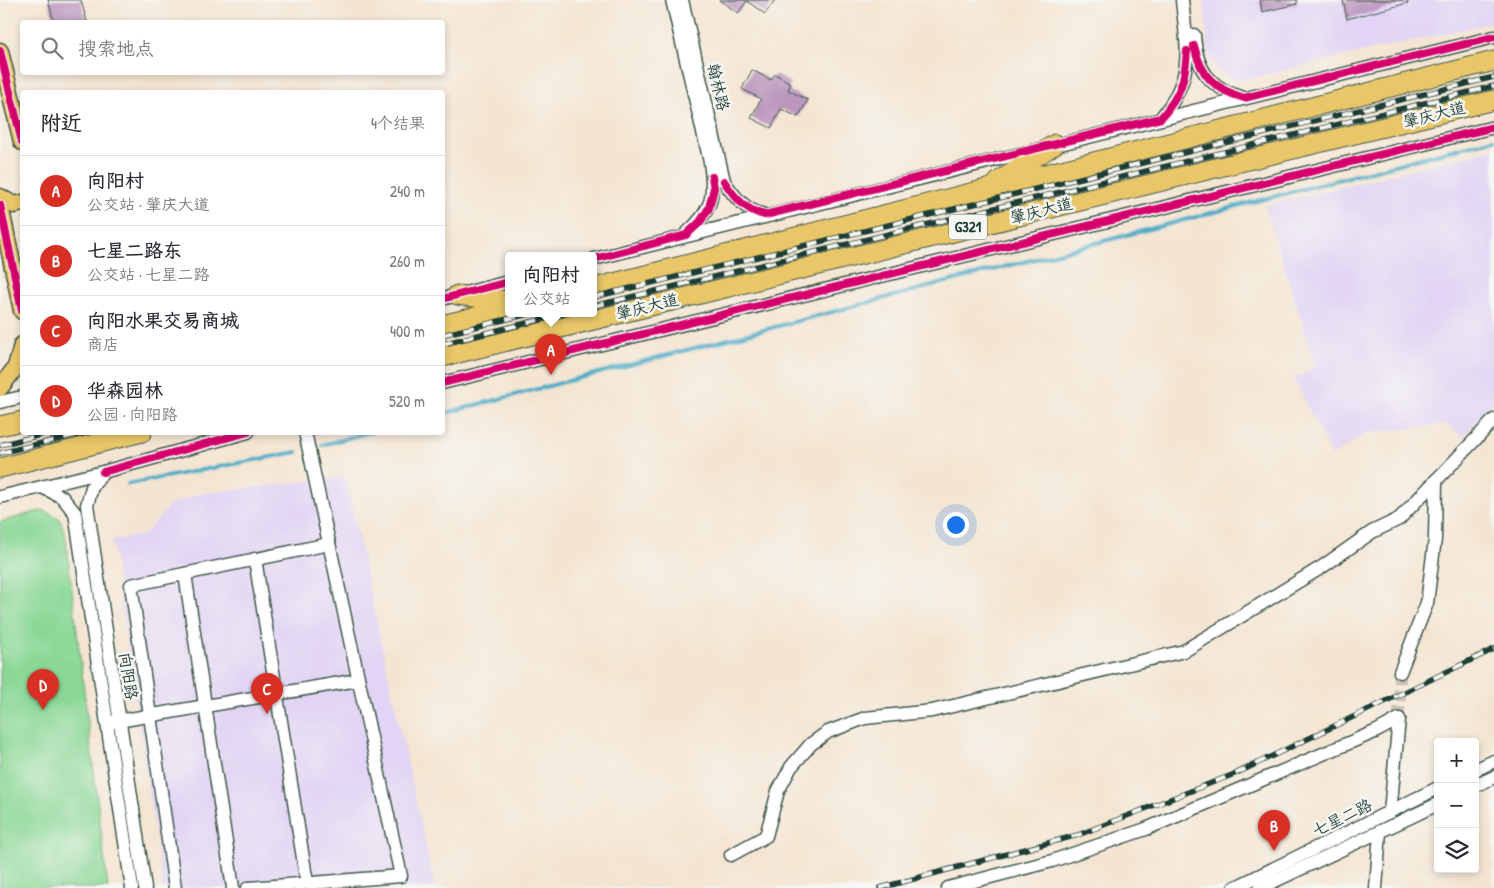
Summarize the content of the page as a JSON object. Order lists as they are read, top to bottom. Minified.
{"streets":{"highway":["肇庆大道","G321"],"street":["翰林路","向阳路","七星二路"]},"page":{"search":"搜索地点","heading":["附近","4个结果"],"list":[{"mark":"A","name":"向阳村","note":"公交站 · 肇庆大道","value":"240 m"},{"mark":"B","name":"七星二路东","note":"公交站 · 七星二路","value":"260 m"},{"mark":"C","name":"向阳水果交易商城","note":"商店","value":"400 m"},{"mark":"D","name":"华森园林","note":"公园 · 向阳路","value":"520 m"}],"popup":["向阳村","公交站"],"pins":["A","D","C","B"],"map_buttons":["+","−"]}}
